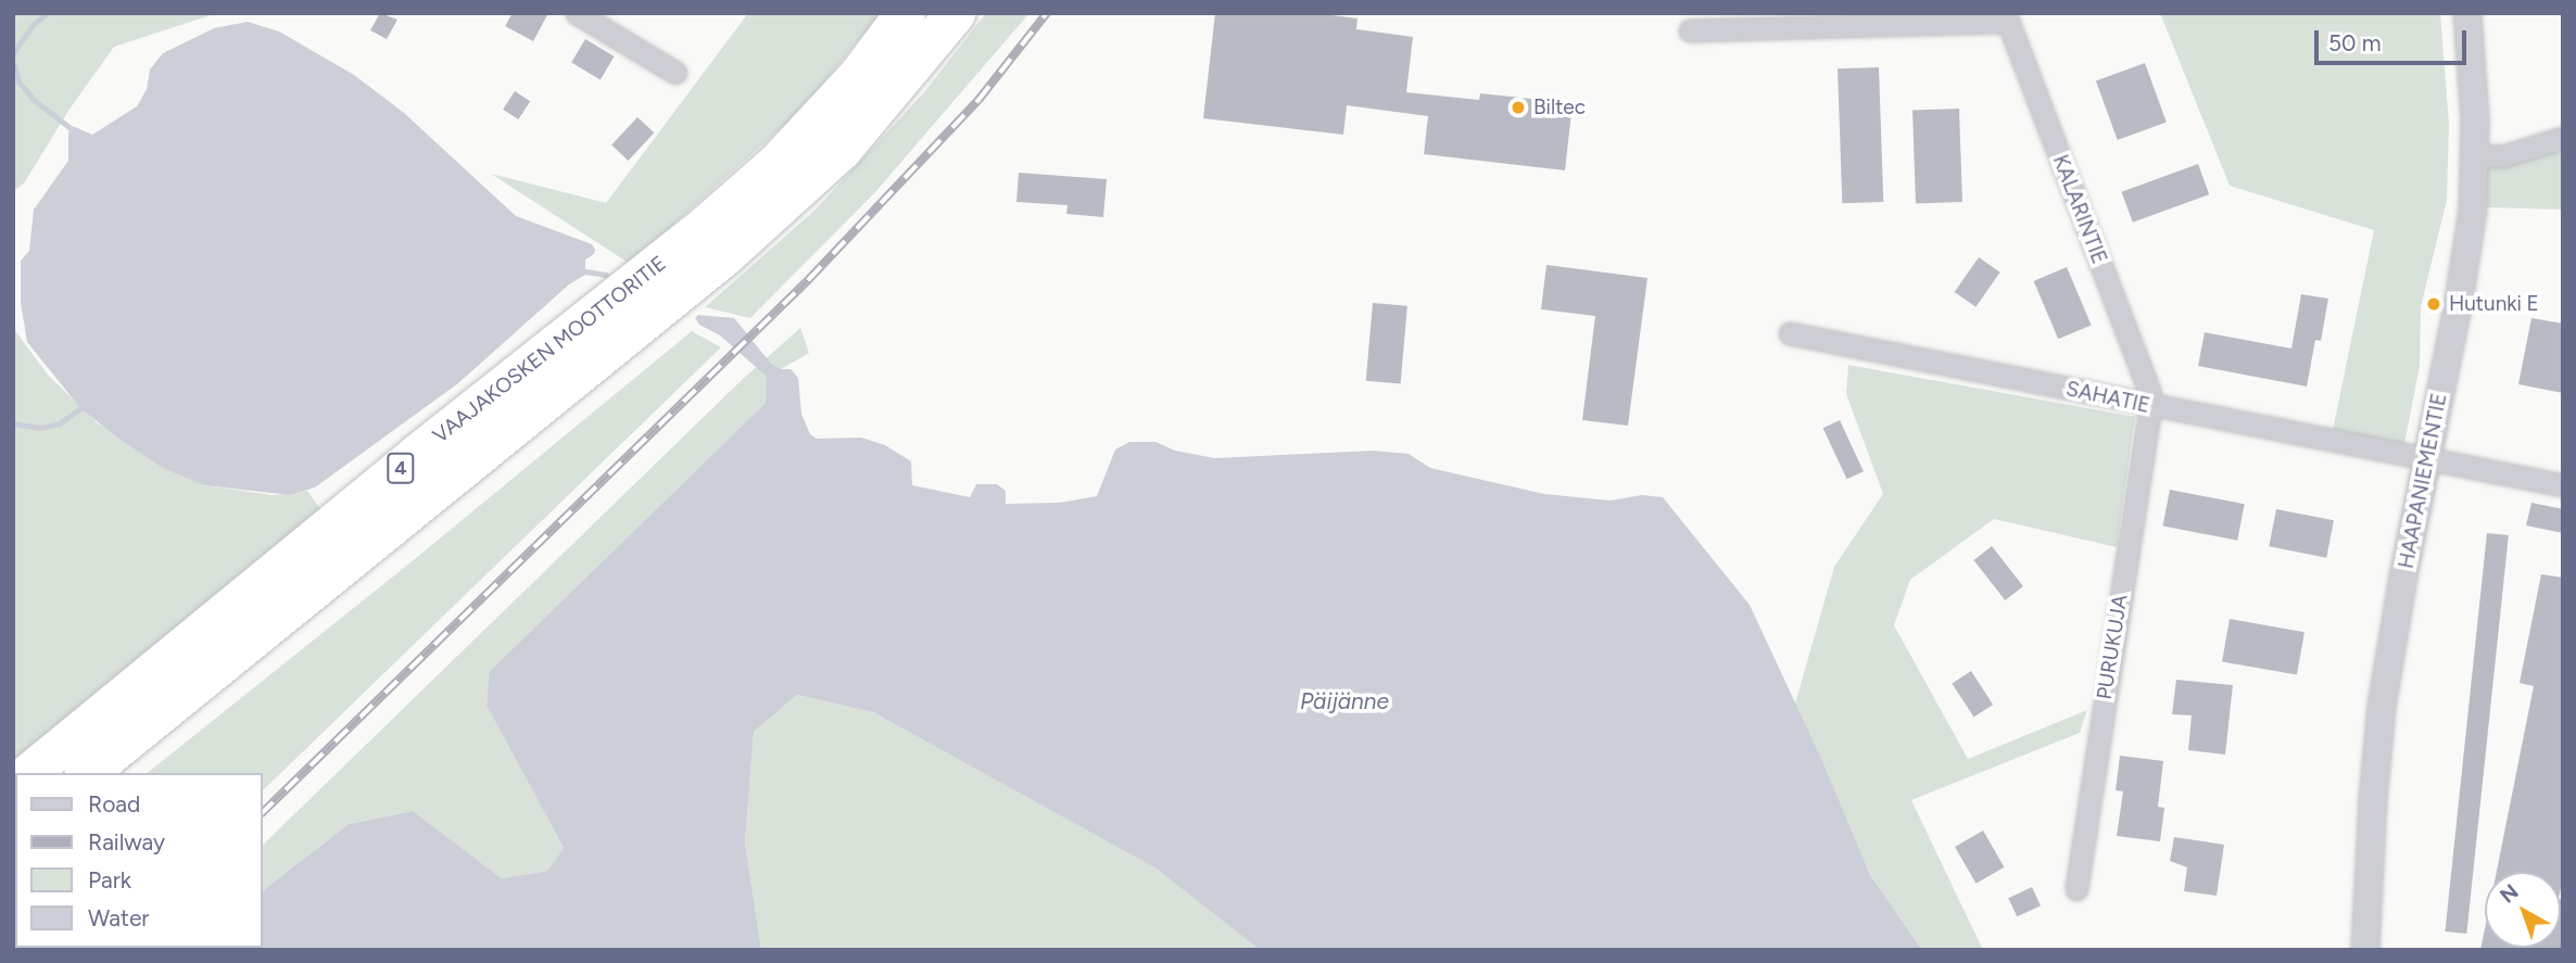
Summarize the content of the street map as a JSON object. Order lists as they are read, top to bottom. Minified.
{"streets":{"highway":["VAAJAKOSKEN MOOTTORITIE","4"],"street":["KALARINTIE","SAHATIE","HAAPANIEMENTIE","PURUKUJA"]},"crossings":[["KALARINTIE","SAHATIE"],["KALARINTIE","PURUKUJA"],["SAHATIE","HAAPANIEMENTIE"],["SAHATIE","PURUKUJA"]],"water":["Päijänne"],"places":["Biltec","Hutunki E"],"legend":["Road","Railway","Park","Water"],"scale_bar":"50 m","north":"top left"}
